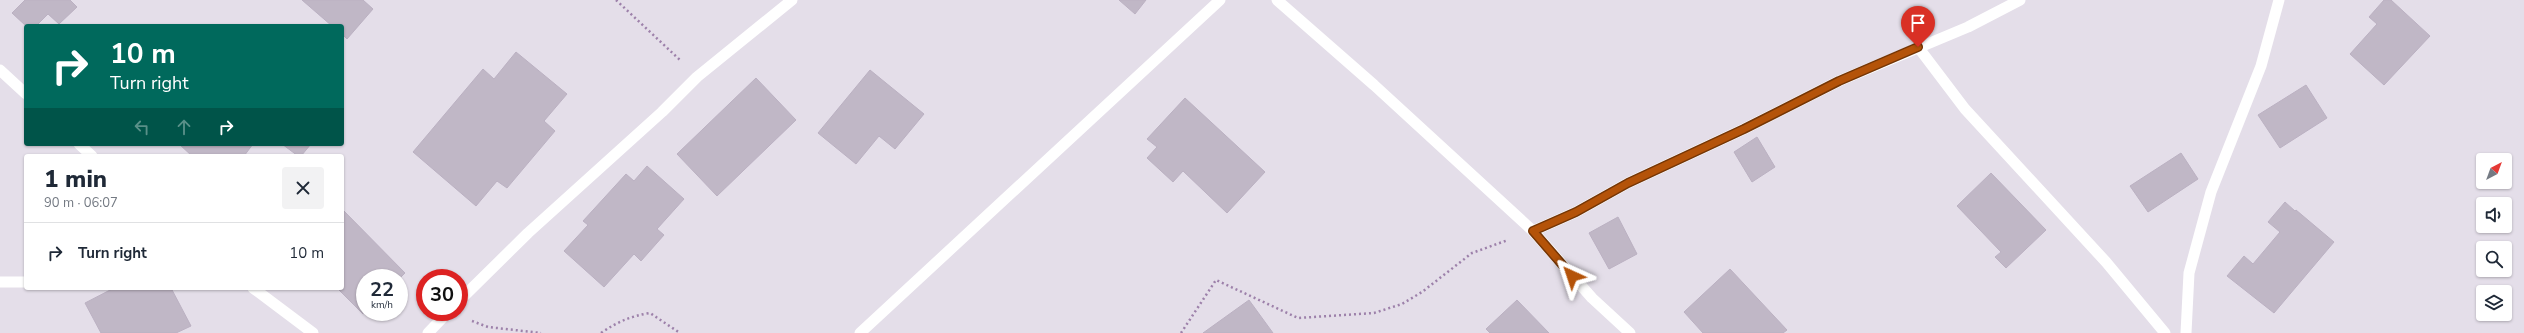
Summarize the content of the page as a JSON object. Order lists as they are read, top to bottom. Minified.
{"north":"top right","page":{"turn":["10 m","Turn right"],"heading":["1 min","90 m · 06:07"],"list":[{"name":"Turn right","value":"10 m"}],"speed":"22 km/h","limit":"30"}}
